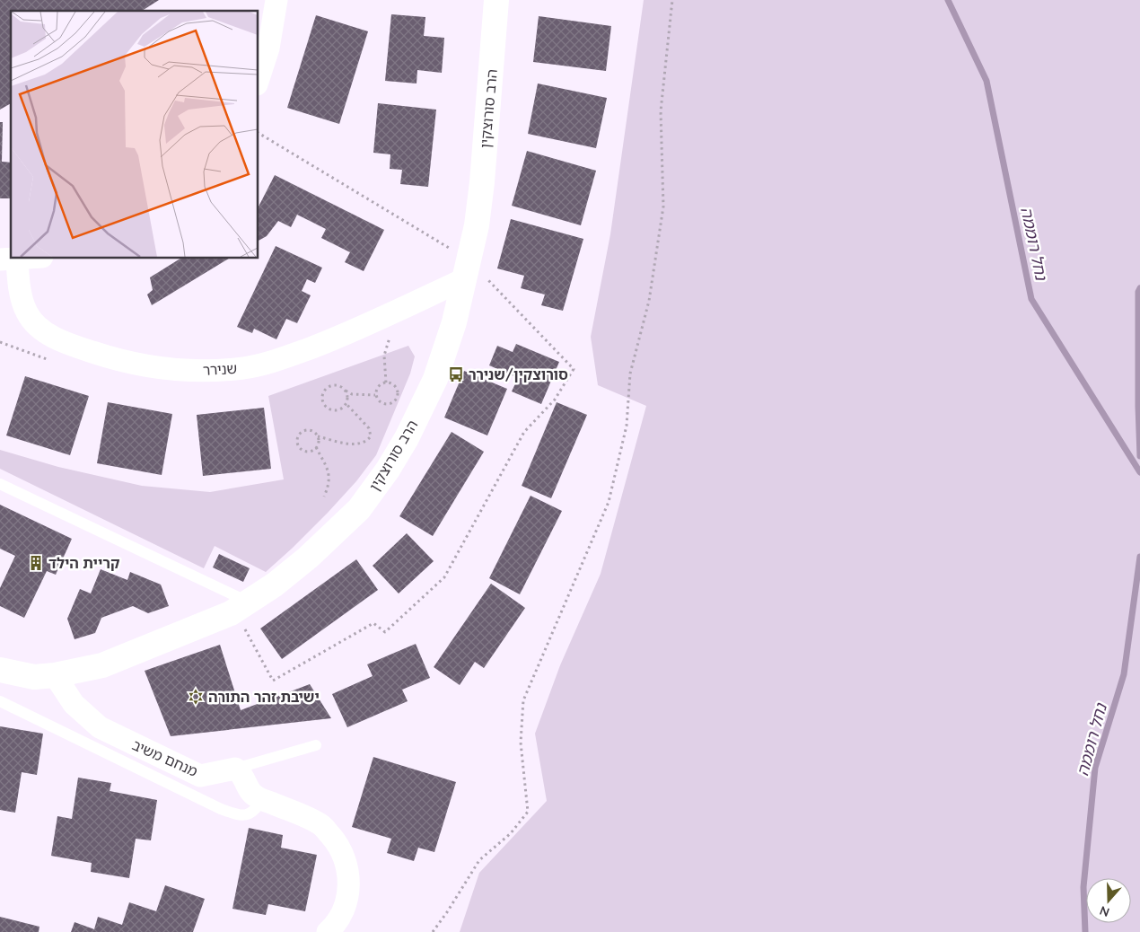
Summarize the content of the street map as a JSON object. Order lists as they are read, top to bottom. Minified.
{"streets":{"street":["הרב סורוצקין","שנירר","מנחם משיב"]},"crossings":[["הרב סורוצקין","שנירר"],["הרב סורוצקין","מנחם משיב"]],"water":["נחל רוממה"],"places":{"bus stop":["סורוצקין/שנירר"],"building":["קריית הילד"],"synagogue":["ישיבת זהר התורה"]},"north":"bottom"}
